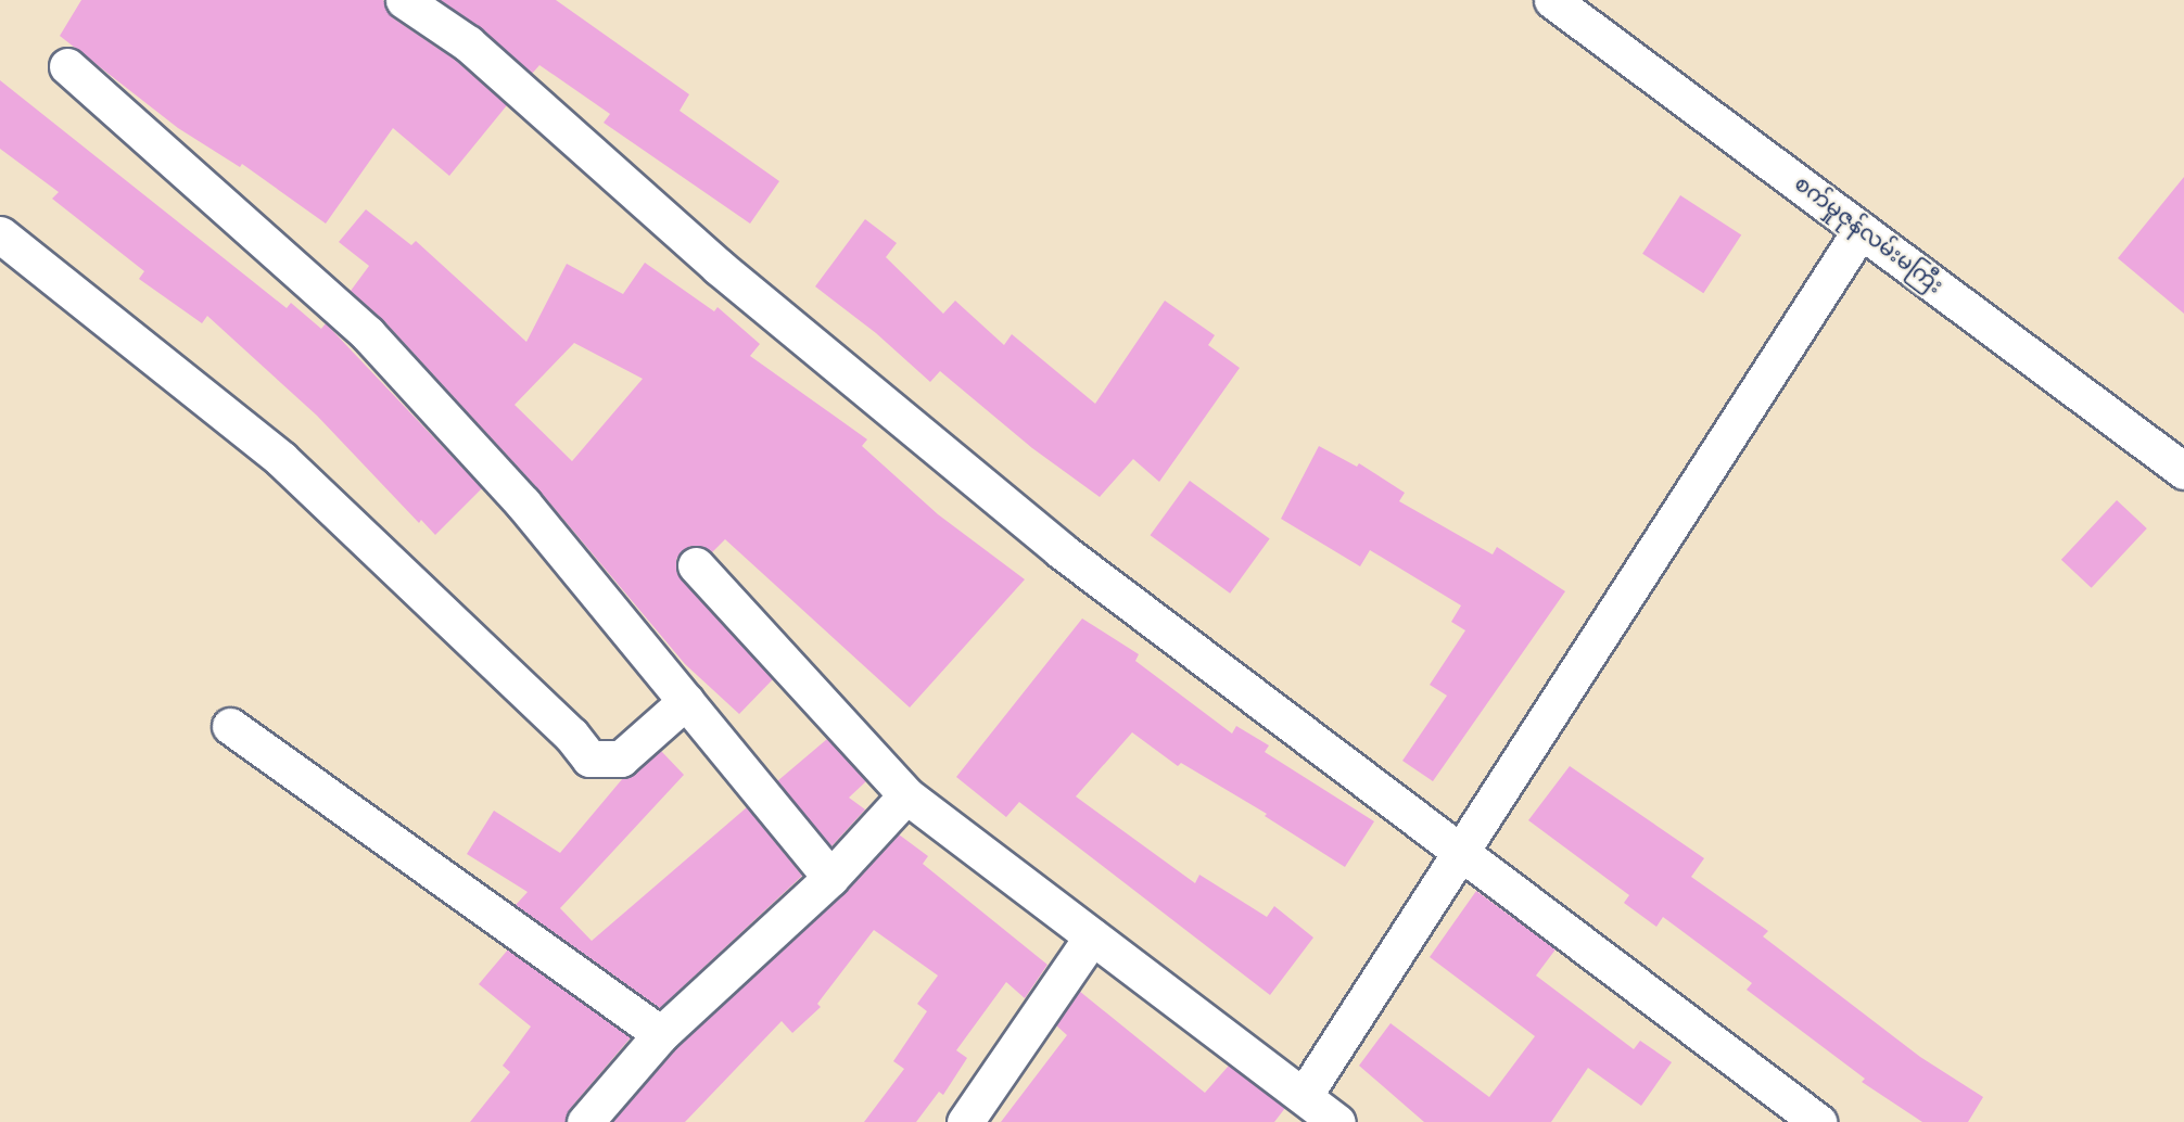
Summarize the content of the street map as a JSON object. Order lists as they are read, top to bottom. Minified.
{"streets":{"street":["စက်မှုဇုန်လမ်းမကြီး"]}}
